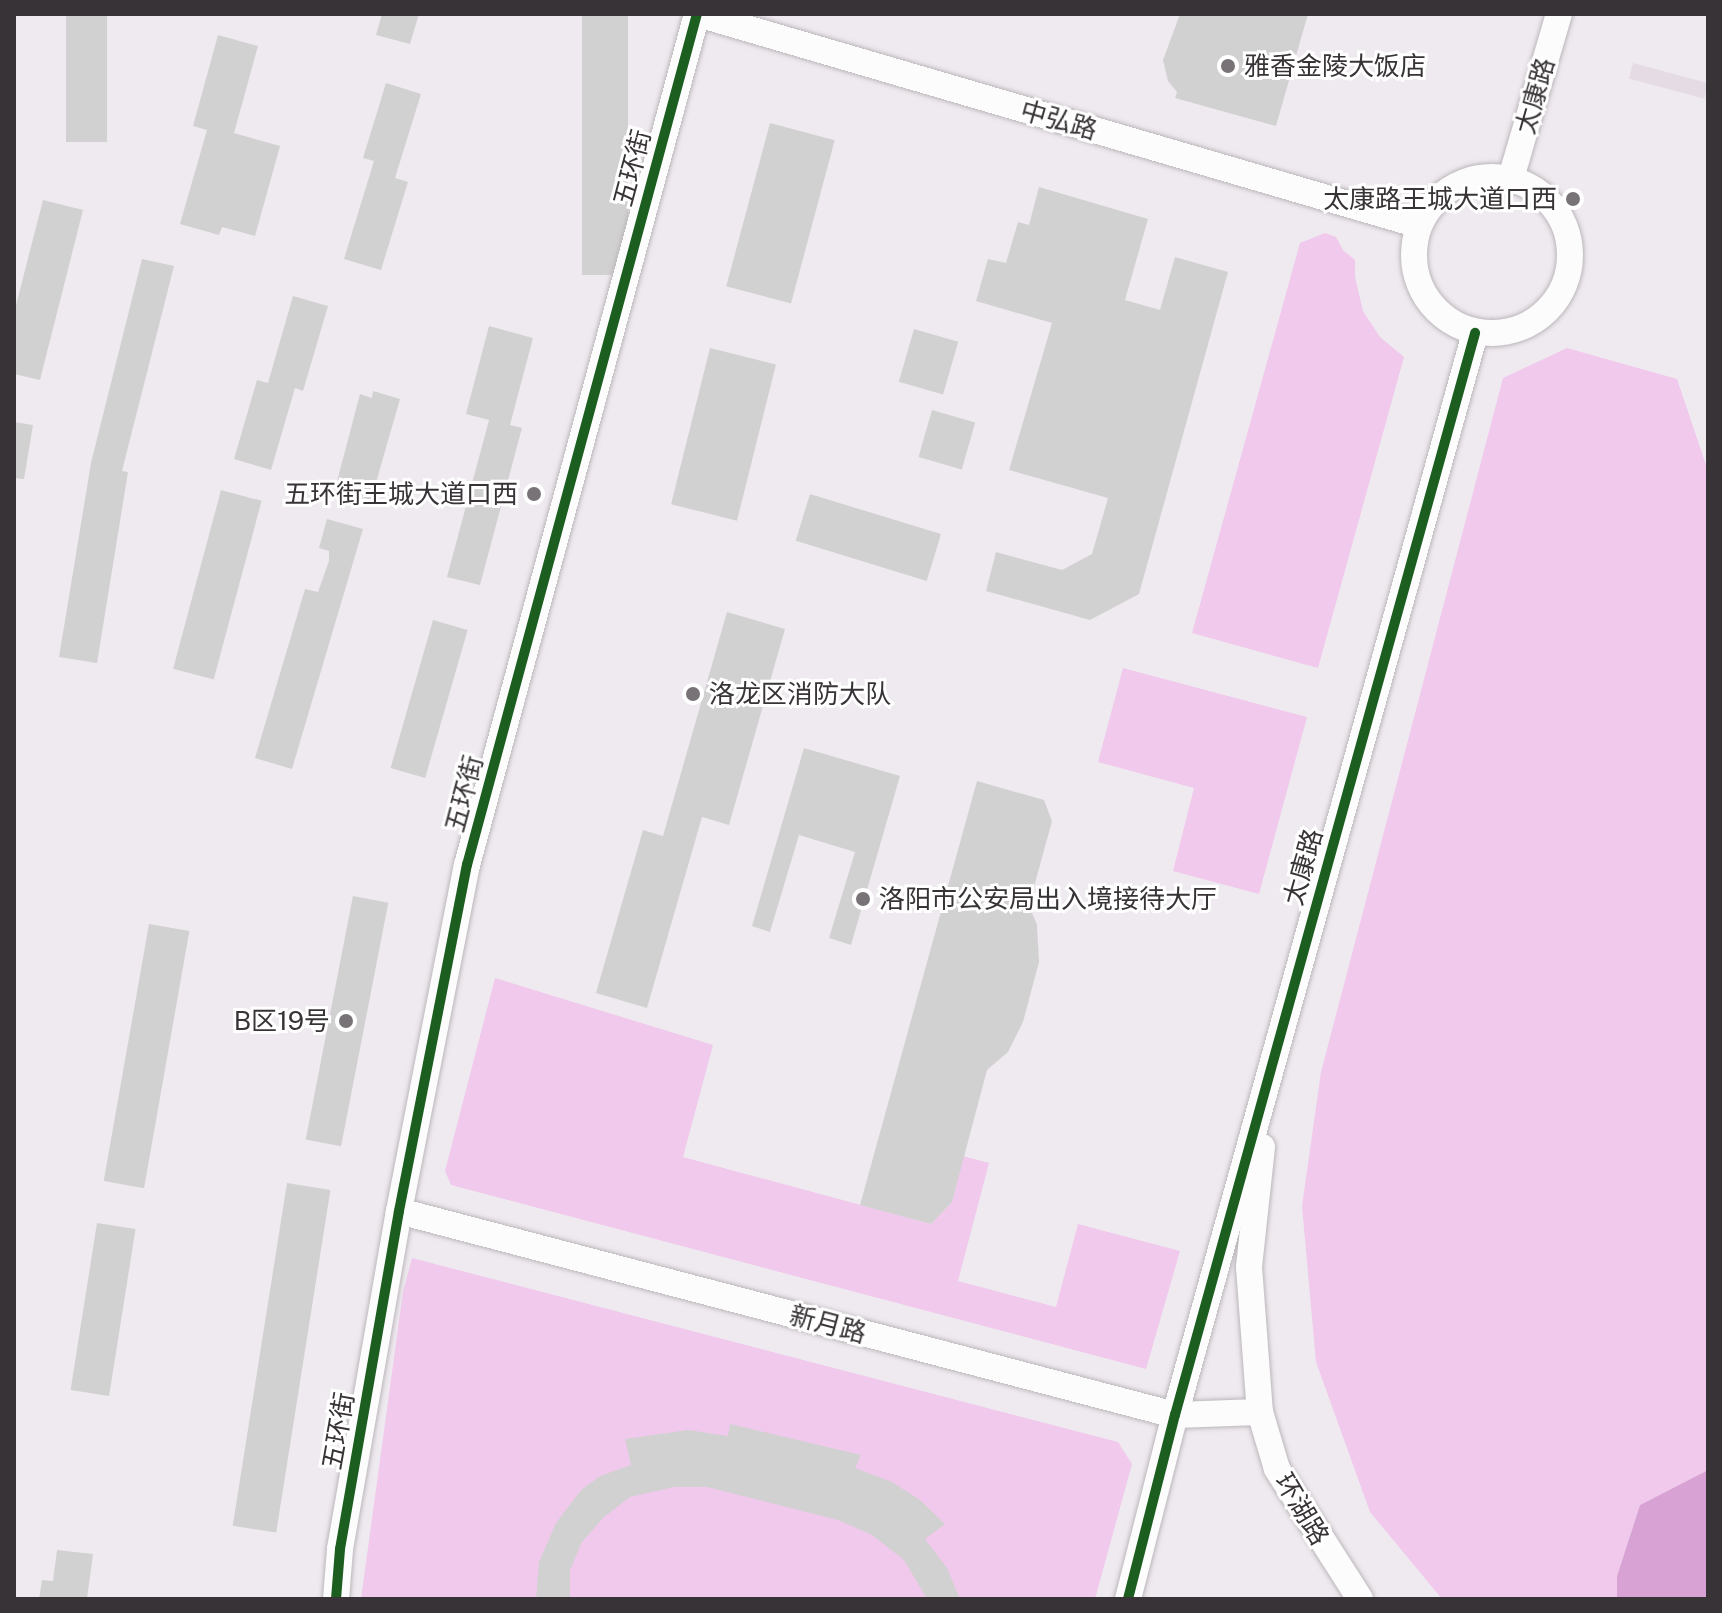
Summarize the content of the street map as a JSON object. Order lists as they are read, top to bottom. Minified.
{"streets":{"street":["太康路","中弘路","五环街","新月路","环湖路"]},"crossings":[["太康路","中弘路"],["太康路","新月路"],["太康路","环湖路"],["中弘路","五环街"],["五环街","新月路"],["新月路","环湖路"]],"places":["雅香金陵大饭店","太康路王城大道口西","五环街王城大道口西","洛龙区消防大队","洛阳市公安局出入境接待大厅","B区19号"]}
